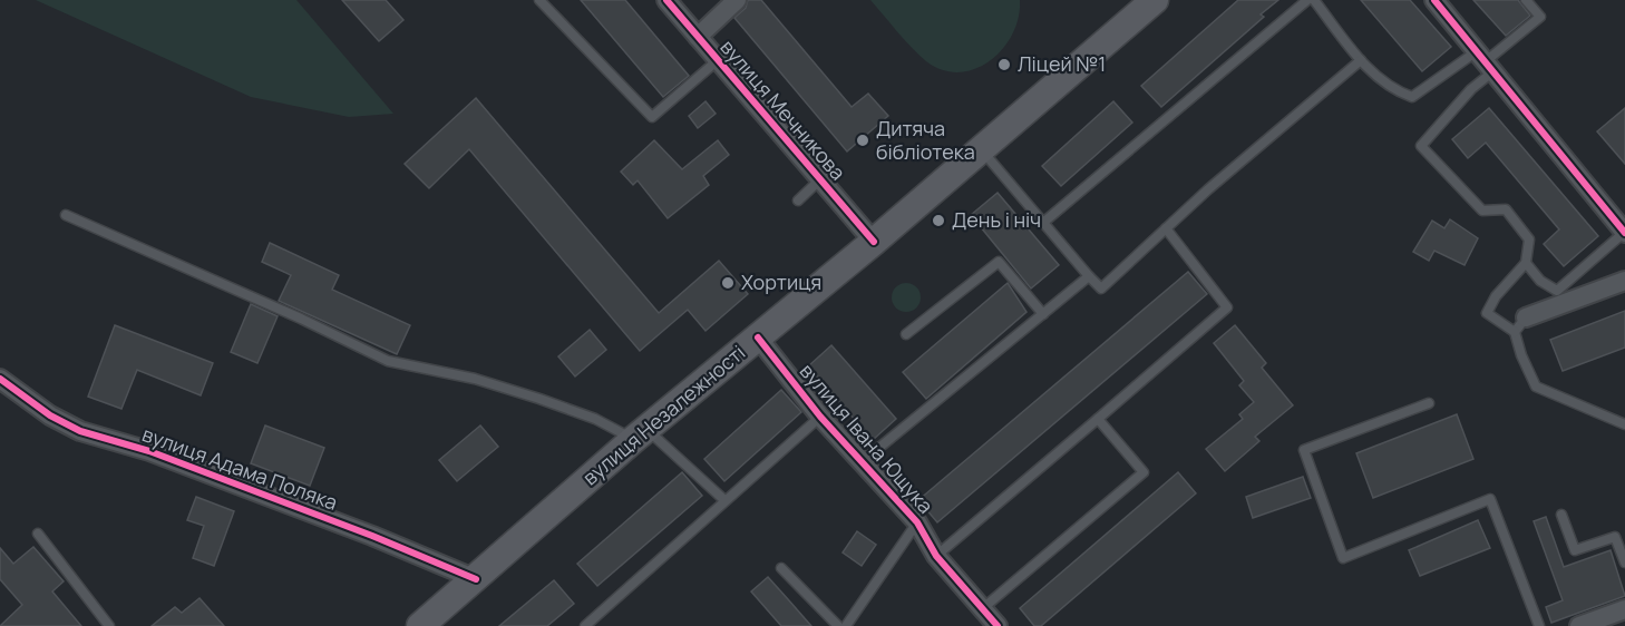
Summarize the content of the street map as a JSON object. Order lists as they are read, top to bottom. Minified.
{"streets":{"main road":["вулиця Незалежності"],"street":["вулиця Мечникова","вулиця Івана Ющука","вулиця Адама Поляка"]},"crossings":[["вулиця Мечникова","вулиця Незалежності"],["вулиця Незалежності","вулиця Івана Ющука"],["вулиця Незалежності","вулиця Адама Поляка"]],"places":["Ліцей №1","Дитяча бібліотека","День і ніч","Хортиця"]}
